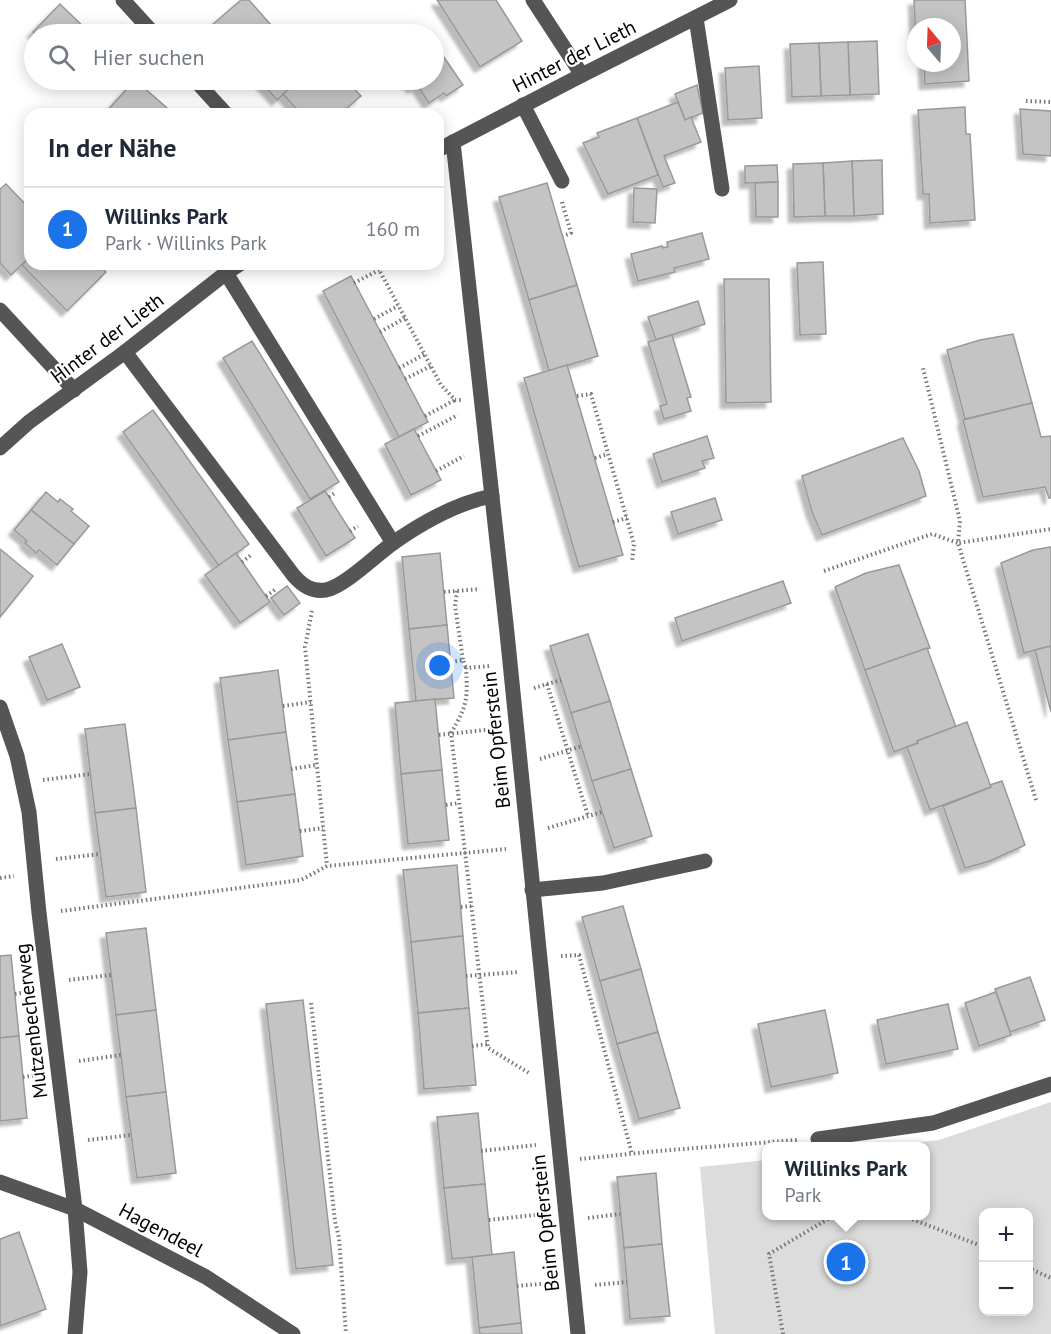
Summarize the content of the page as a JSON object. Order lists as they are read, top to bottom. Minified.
{"streets":{"street":["Hinter der Lieth","Beim Opferstein","Mutzenbecherweg","Hagendeel"]},"crossings":[["Hinter der Lieth","Beim Opferstein"],["Mutzenbecherweg","Hagendeel"]],"north":"top","page":{"search":"Hier suchen","heading":"In der Nähe","list":[{"mark":"1","name":"Willinks Park","note":"Park · Willinks Park","value":"160 m"}],"popup":["Willinks Park","Park"],"map_buttons":["+","−"],"pins":"1"}}
